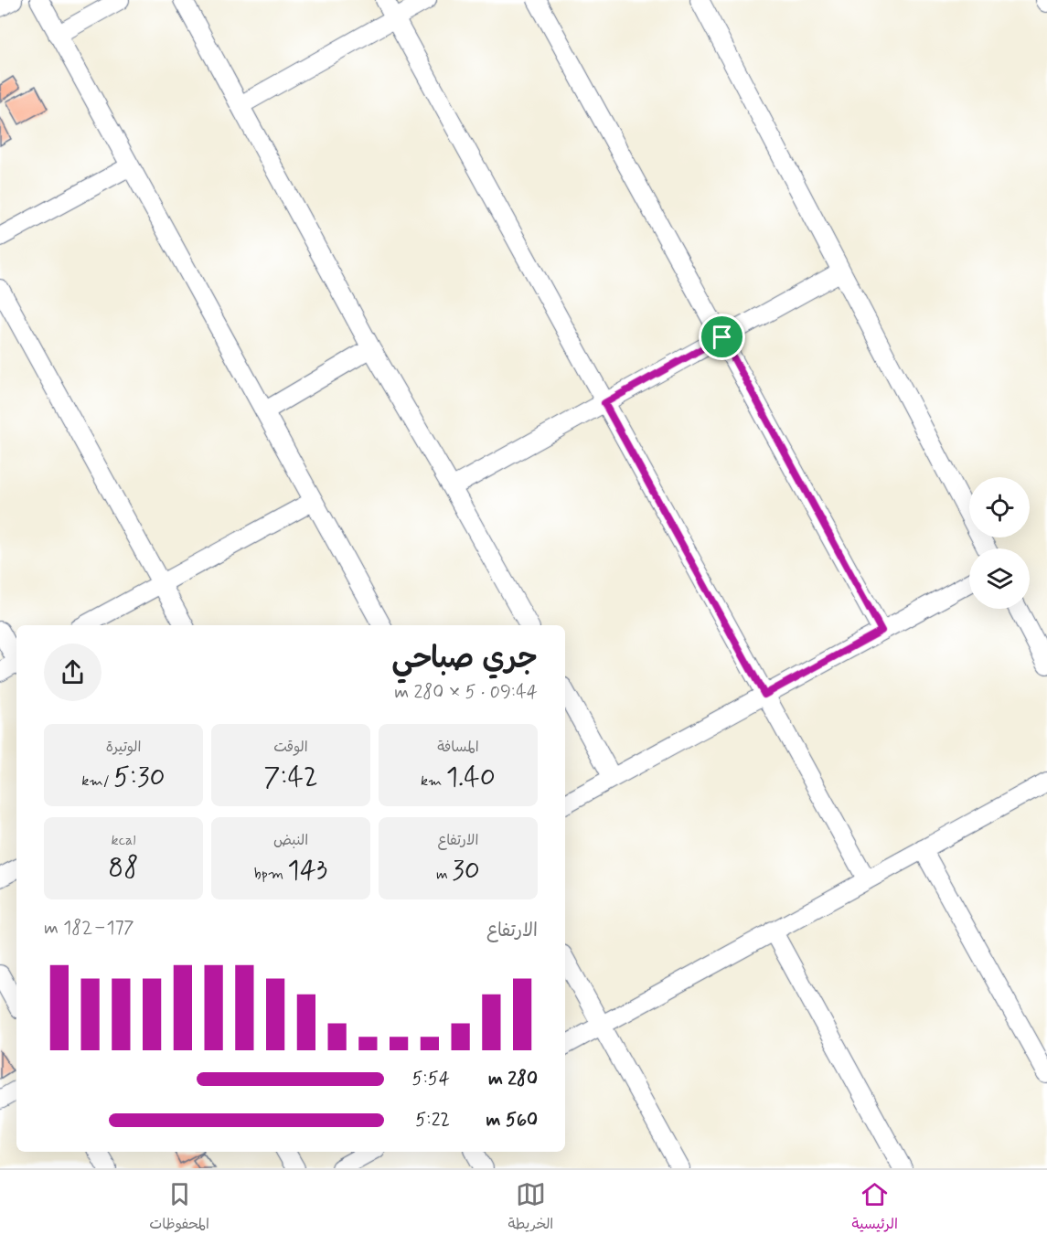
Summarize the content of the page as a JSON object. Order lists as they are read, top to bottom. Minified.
{"page":{"heading":["جري صباحي","09:44 · 5 × 280 m"],"stats":[["المسافة","1.40 km"],["الوقت","7:42"],["الوتيرة","5:30 /km"],["الارتفاع","30 m"],["النبض","143 bpm"],["kcal","88"]],"chart":["الارتفاع","177–182 m"],"list":[{"name":"280 m","note":"5:54"},{"name":"560 m","note":"5:22"}],"tabs":["الرئيسية","الخريطة","المحفوظات"]}}
